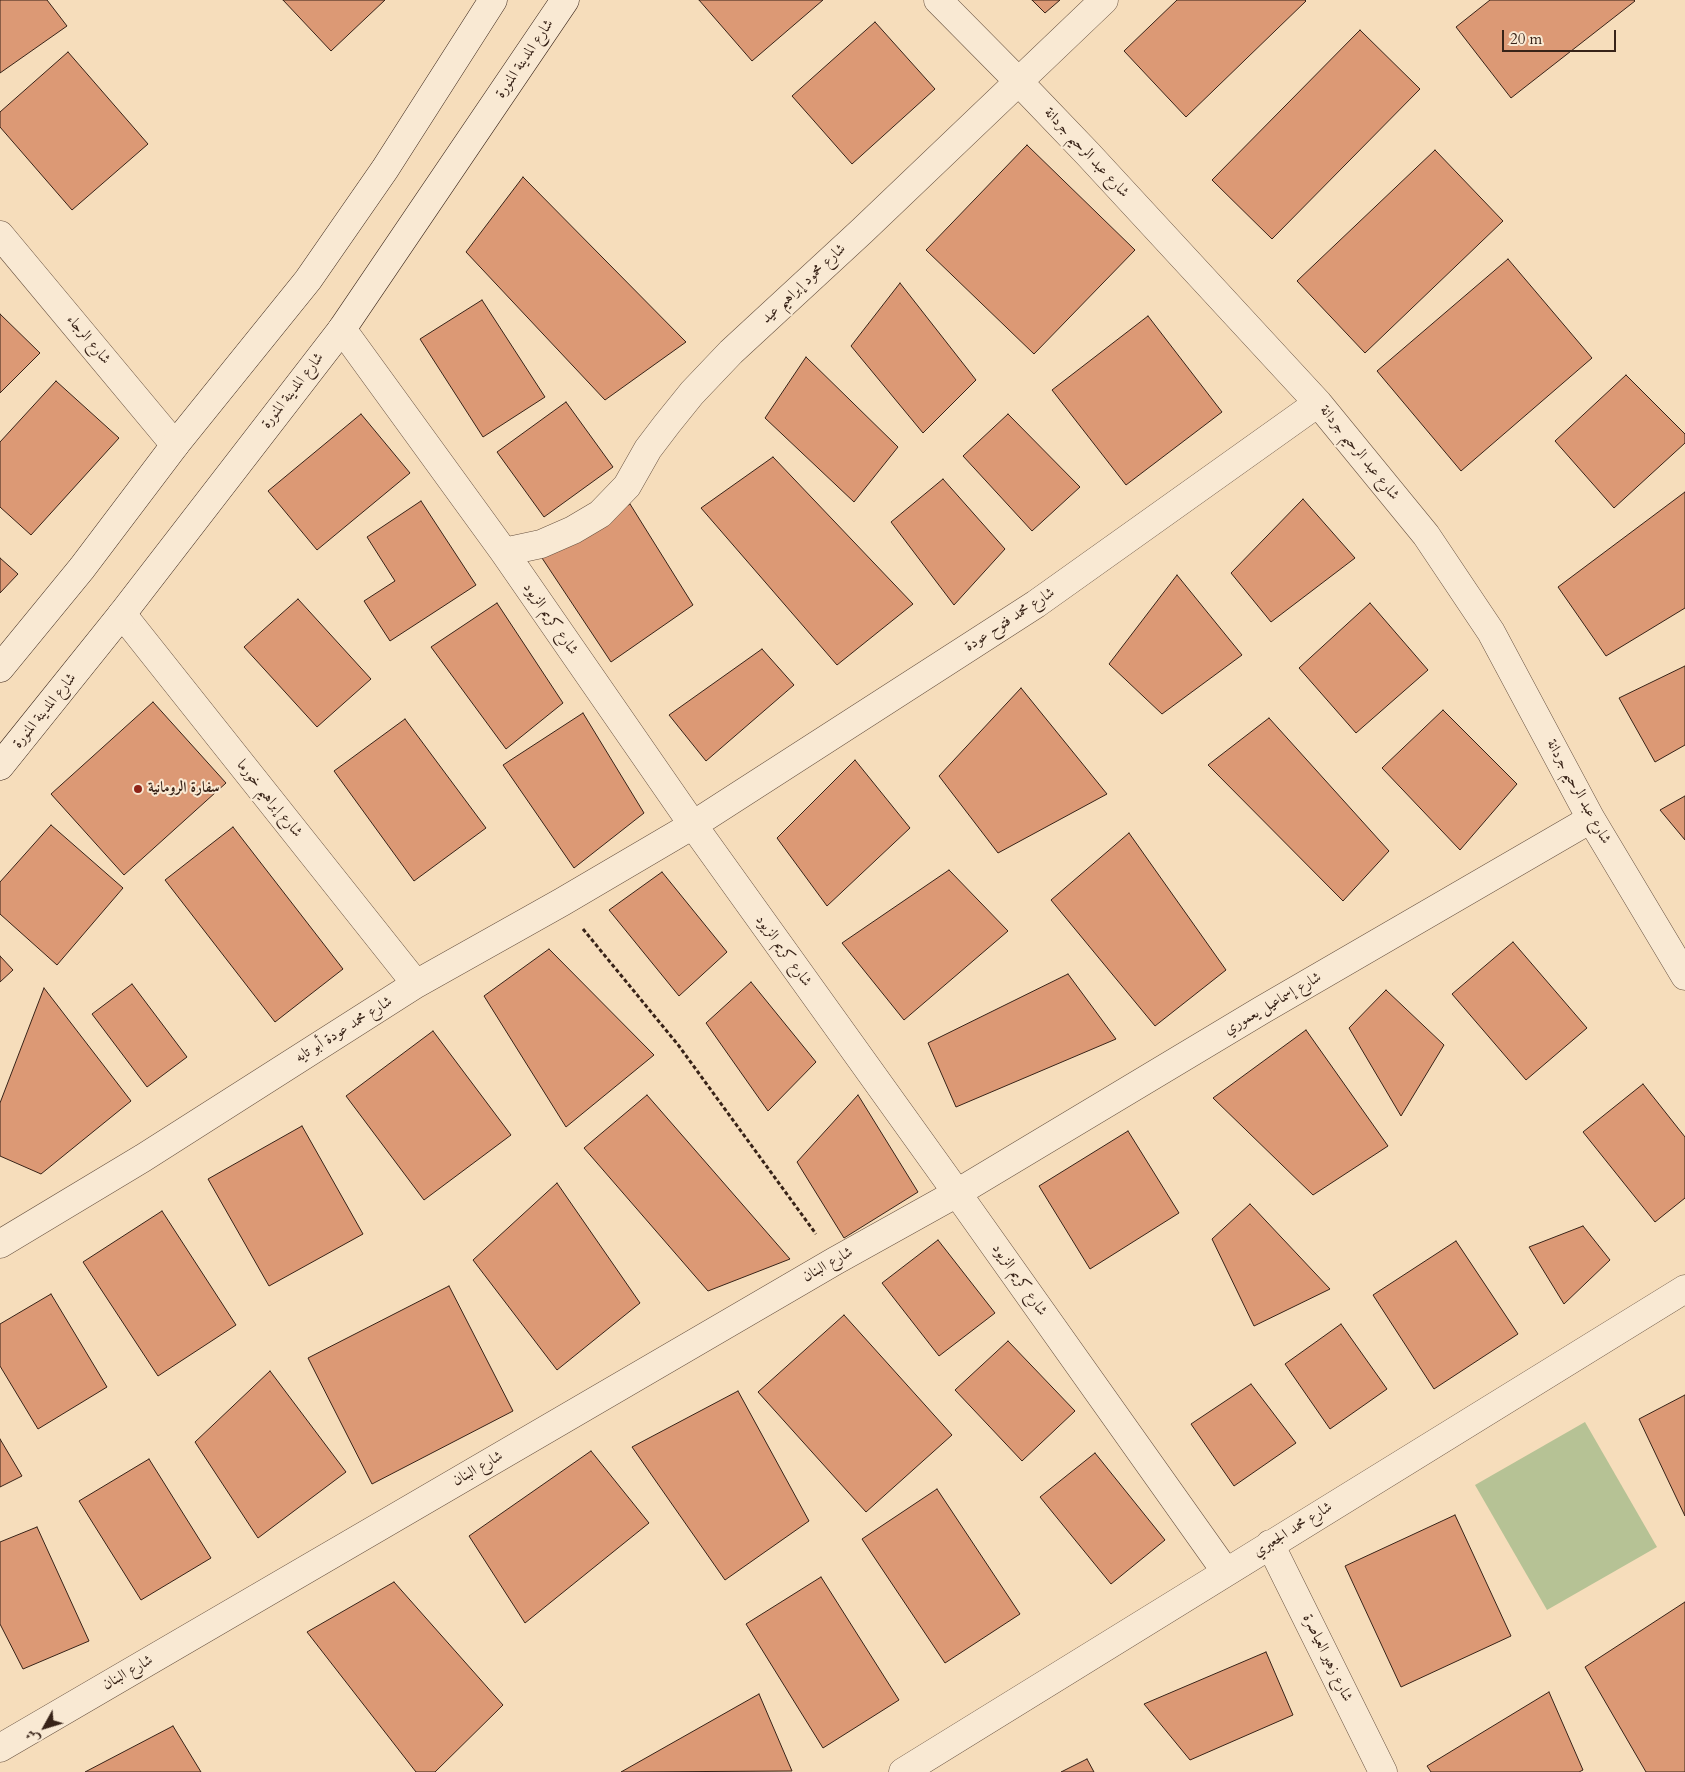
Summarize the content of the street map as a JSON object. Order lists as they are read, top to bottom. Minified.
{"streets":{"street":["شارع المدينة المنورة","شارع عبد الرحيم جردانة","شارع محمود إبراهيم عيد","شارع الرجاء","شارع كريم الزيود","شارع محمد فتوح عودة","شارع إبراهيم خورما","شارع إسماعيل يعموري","شارع محمد عودة أبو تايه","شارع البنان","شارع محمد الجعبري","شارع زهير العياصرة"]},"crossings":[["شارع المدينة المنورة","شارع كريم الزيود"],["شارع المدينة المنورة","شارع إبراهيم خورما"],["شارع عبد الرحيم جردانة","شارع محمود إبراهيم عيد"],["شارع عبد الرحيم جردانة","شارع محمد فتوح عودة"],["شارع عبد الرحيم جردانة","شارع إسماعيل يعموري"],["شارع محمود إبراهيم عيد","شارع كريم الزيود"],["شارع كريم الزيود","شارع محمد فتوح عودة"],["شارع كريم الزيود","شارع إسماعيل يعموري"],["شارع كريم الزيود","شارع محمد عودة أبو تايه"],["شارع كريم الزيود","شارع البنان"],["شارع كريم الزيود","شارع محمد الجعبري"],["شارع محمد فتوح عودة","شارع محمد عودة أبو تايه"],["شارع إبراهيم خورما","شارع محمد عودة أبو تايه"],["شارع إسماعيل يعموري","شارع البنان"],["شارع محمد الجعبري","شارع زهير العياصرة"]],"places":["سفارة الرومانية"],"scale_bar":"20 m","north":"bottom left"}
